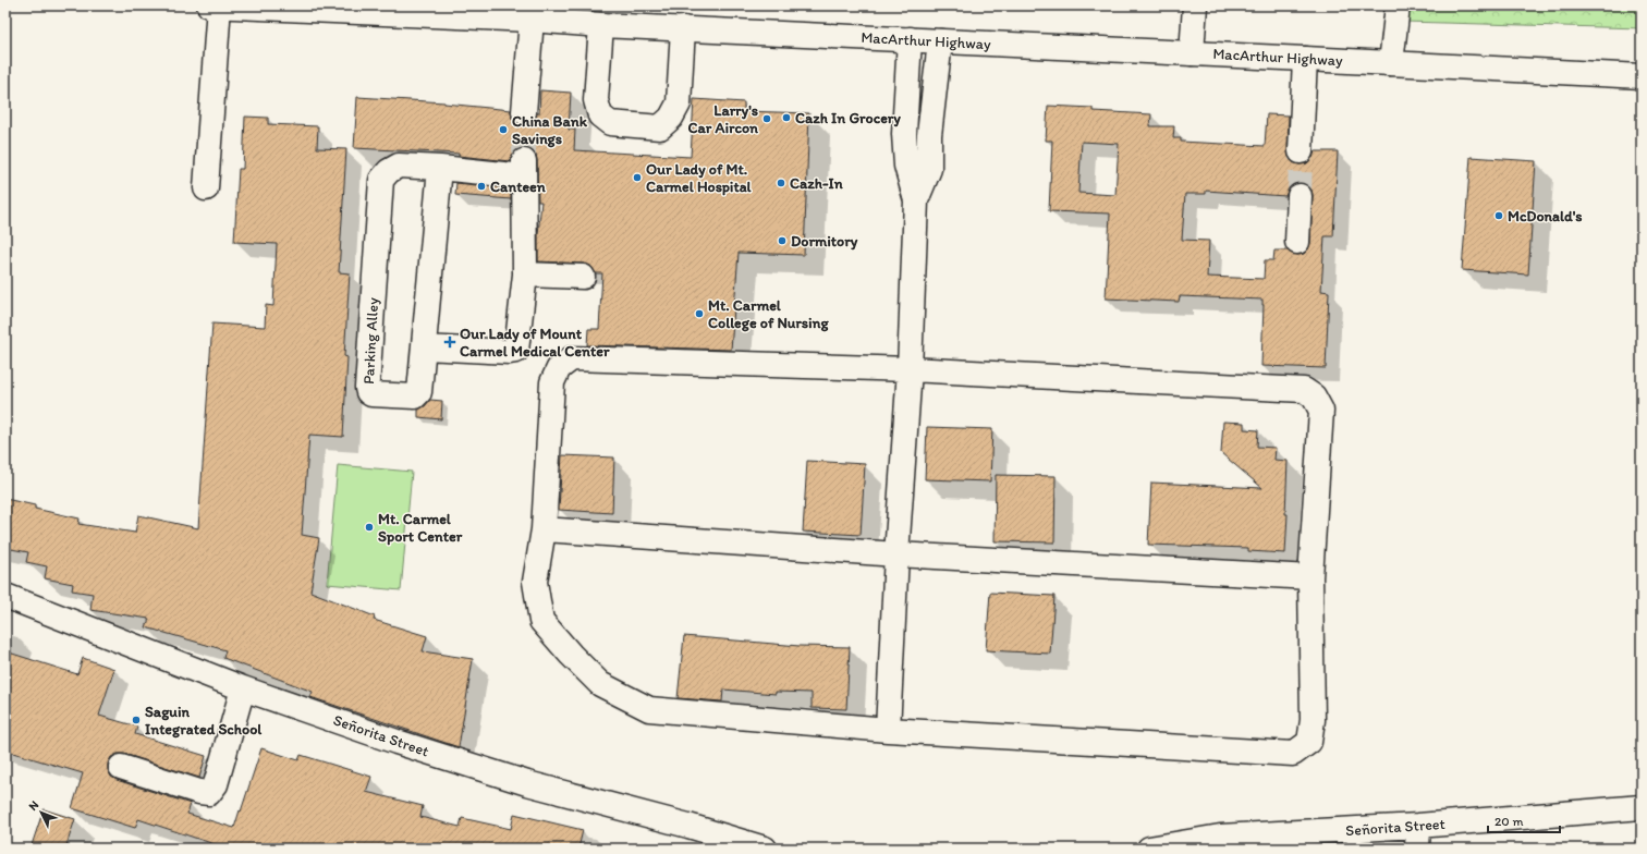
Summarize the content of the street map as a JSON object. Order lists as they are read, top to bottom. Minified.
{"streets":{"main road":["MacArthur Highway","Parking Alley","Señorita Street"]},"places":{"other":["Cazh In Grocery","Larry's Car Aircon","China Bank Savings","Our Lady of Mt. Carmel Hospital","Cazh-In","Canteen","McDonald's","Dormitory","Mt. Carmel College of Nursing","Mt. Carmel Sport Center","Saguin Integrated School"],"health":["Our Lady of Mount Carmel Medical Center"]},"scale_bar":"20 m","north":"top left"}
